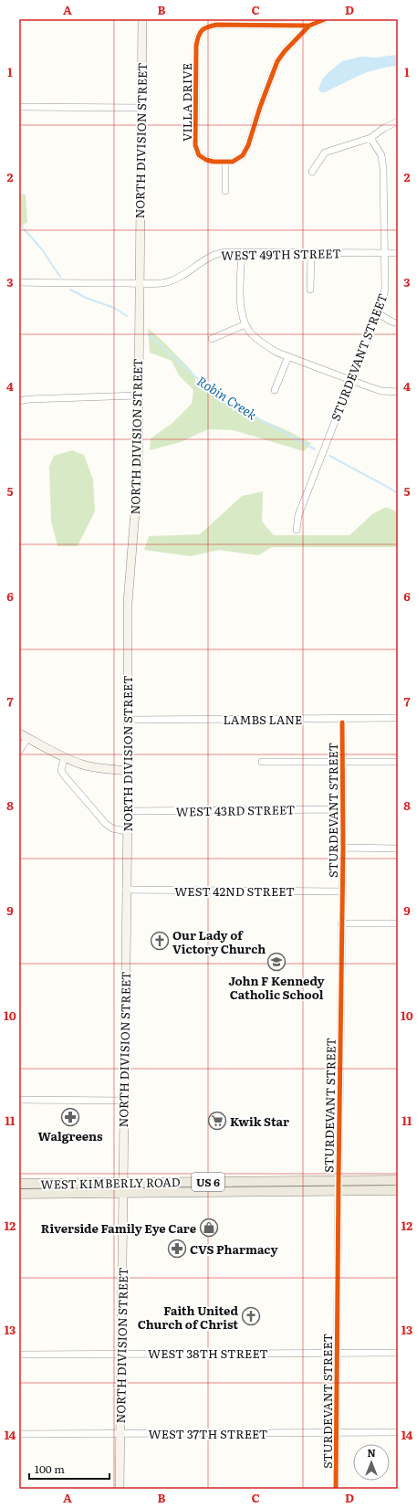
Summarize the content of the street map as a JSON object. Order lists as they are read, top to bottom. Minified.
{"streets":{"main road":["NORTH DIVISION STREET","US 6","WEST KIMBERLY ROAD"],"street":["VILLA DRIVE","WEST 49TH STREET","STURDEVANT STREET","LAMBS LANE","WEST 43RD STREET","WEST 42ND STREET","WEST 38TH STREET","WEST 37TH STREET"]},"crossings":[["NORTH DIVISION STREET","WEST 49TH STREET"],["NORTH DIVISION STREET","LAMBS LANE"],["NORTH DIVISION STREET","WEST 43RD STREET"],["NORTH DIVISION STREET","WEST 42ND STREET"],["NORTH DIVISION STREET","WEST KIMBERLY ROAD"],["NORTH DIVISION STREET","WEST 38TH STREET"],["NORTH DIVISION STREET","WEST 37TH STREET"],["WEST 49TH STREET","STURDEVANT STREET"],["STURDEVANT STREET","WEST 43RD STREET"],["STURDEVANT STREET","WEST 42ND STREET"],["STURDEVANT STREET","WEST KIMBERLY ROAD"],["STURDEVANT STREET","WEST 38TH STREET"],["STURDEVANT STREET","WEST 37TH STREET"]],"water":["Robin Creek"],"places":{"church":["Our Lady of Victory Church","Faith United Church of Christ"],"school or university":["John F Kennedy Catholic School"],"pharmacy":["Walgreens","CVS Pharmacy"],"supermarket":["Kwik Star"],"shop":["Riverside Family Eye Care"]},"scale_bar":"100 m","north":"top","grid":{"columns":["A","B","C","D"],"rows":["1","2","3","4","5","6","7","8","9","10","11","12","13","14"]}}
